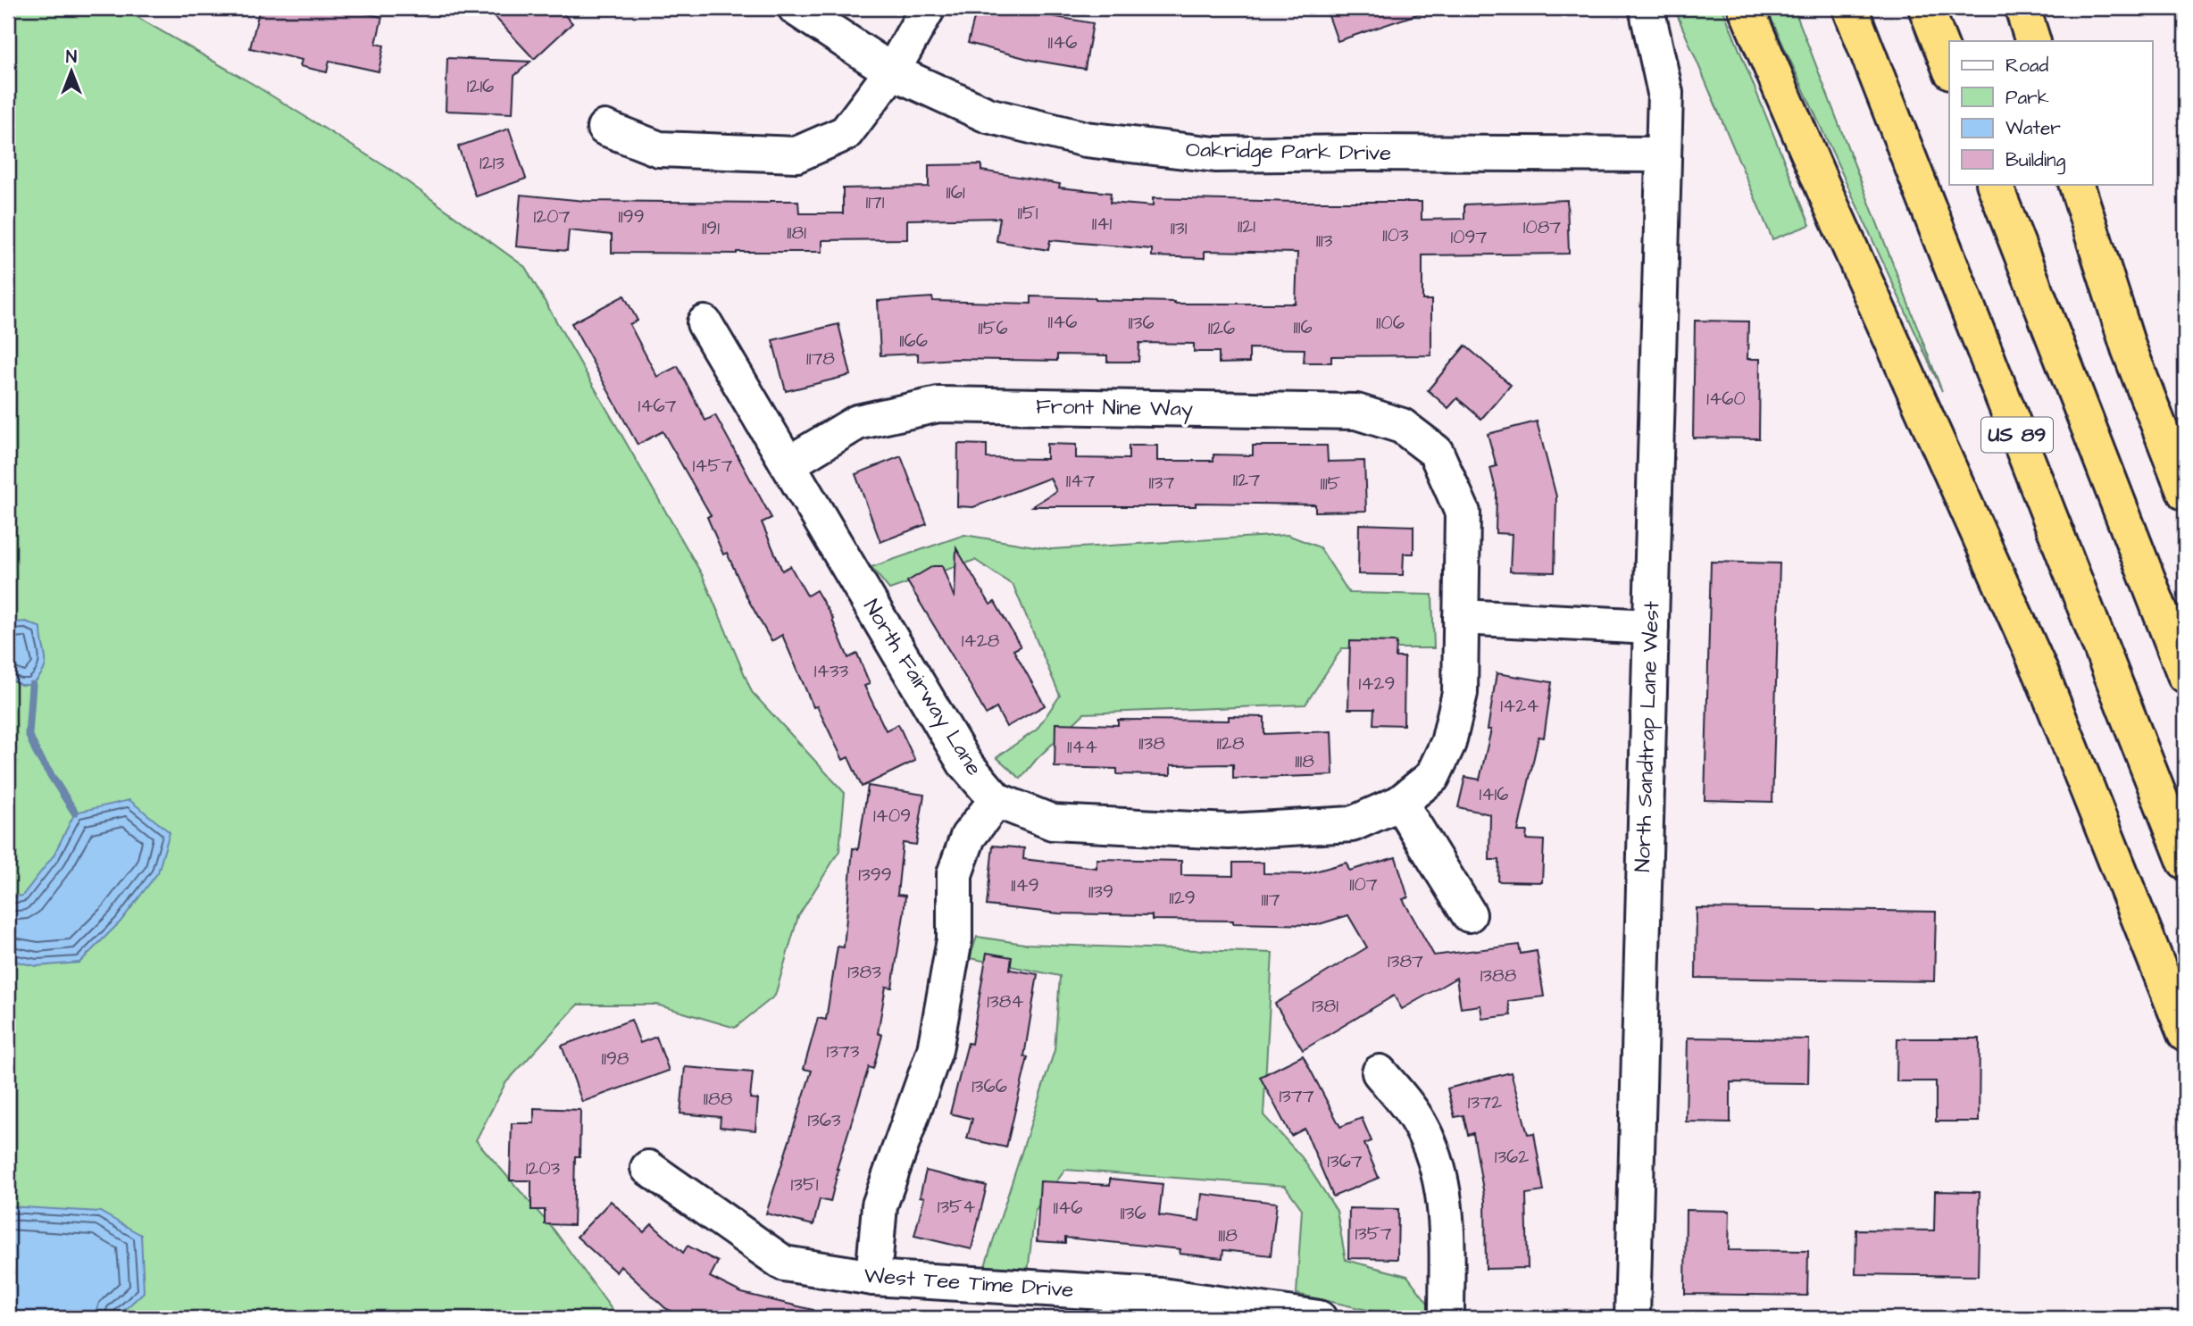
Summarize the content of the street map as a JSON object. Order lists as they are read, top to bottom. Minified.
{"streets":{"highway":["US 89"],"street":["Oakridge Park Drive","Front Nine Way","North Fairway Lane","North Sandtrap Lane West","West Tee Time Drive"]},"crossings":[["Oakridge Park Drive","North Sandtrap Lane West"],["Front Nine Way","North Fairway Lane"]],"house_numbers":["1146","1216","1213","1161","1171","1151","1207","1199","1141","1121","1087","1191","1131","1181","1103","1097","1113","1146","1136","1106","1116","1156","1126","1166","1178","1460","1467","1457","1127","1147","1137","1115","1428","1433","1429","1424","1138","1128","1144","1118","1416","1409","1399","1107","1149","1139","1129","1117","1387","1383","1388","1384","1381","1373","1198","1366","1377","1188","1372","1363","1362","1367","1203","1351","1354","1146","1136","1357","1118"],"legend":["Road","Park","Water","Building"],"north":"top"}
